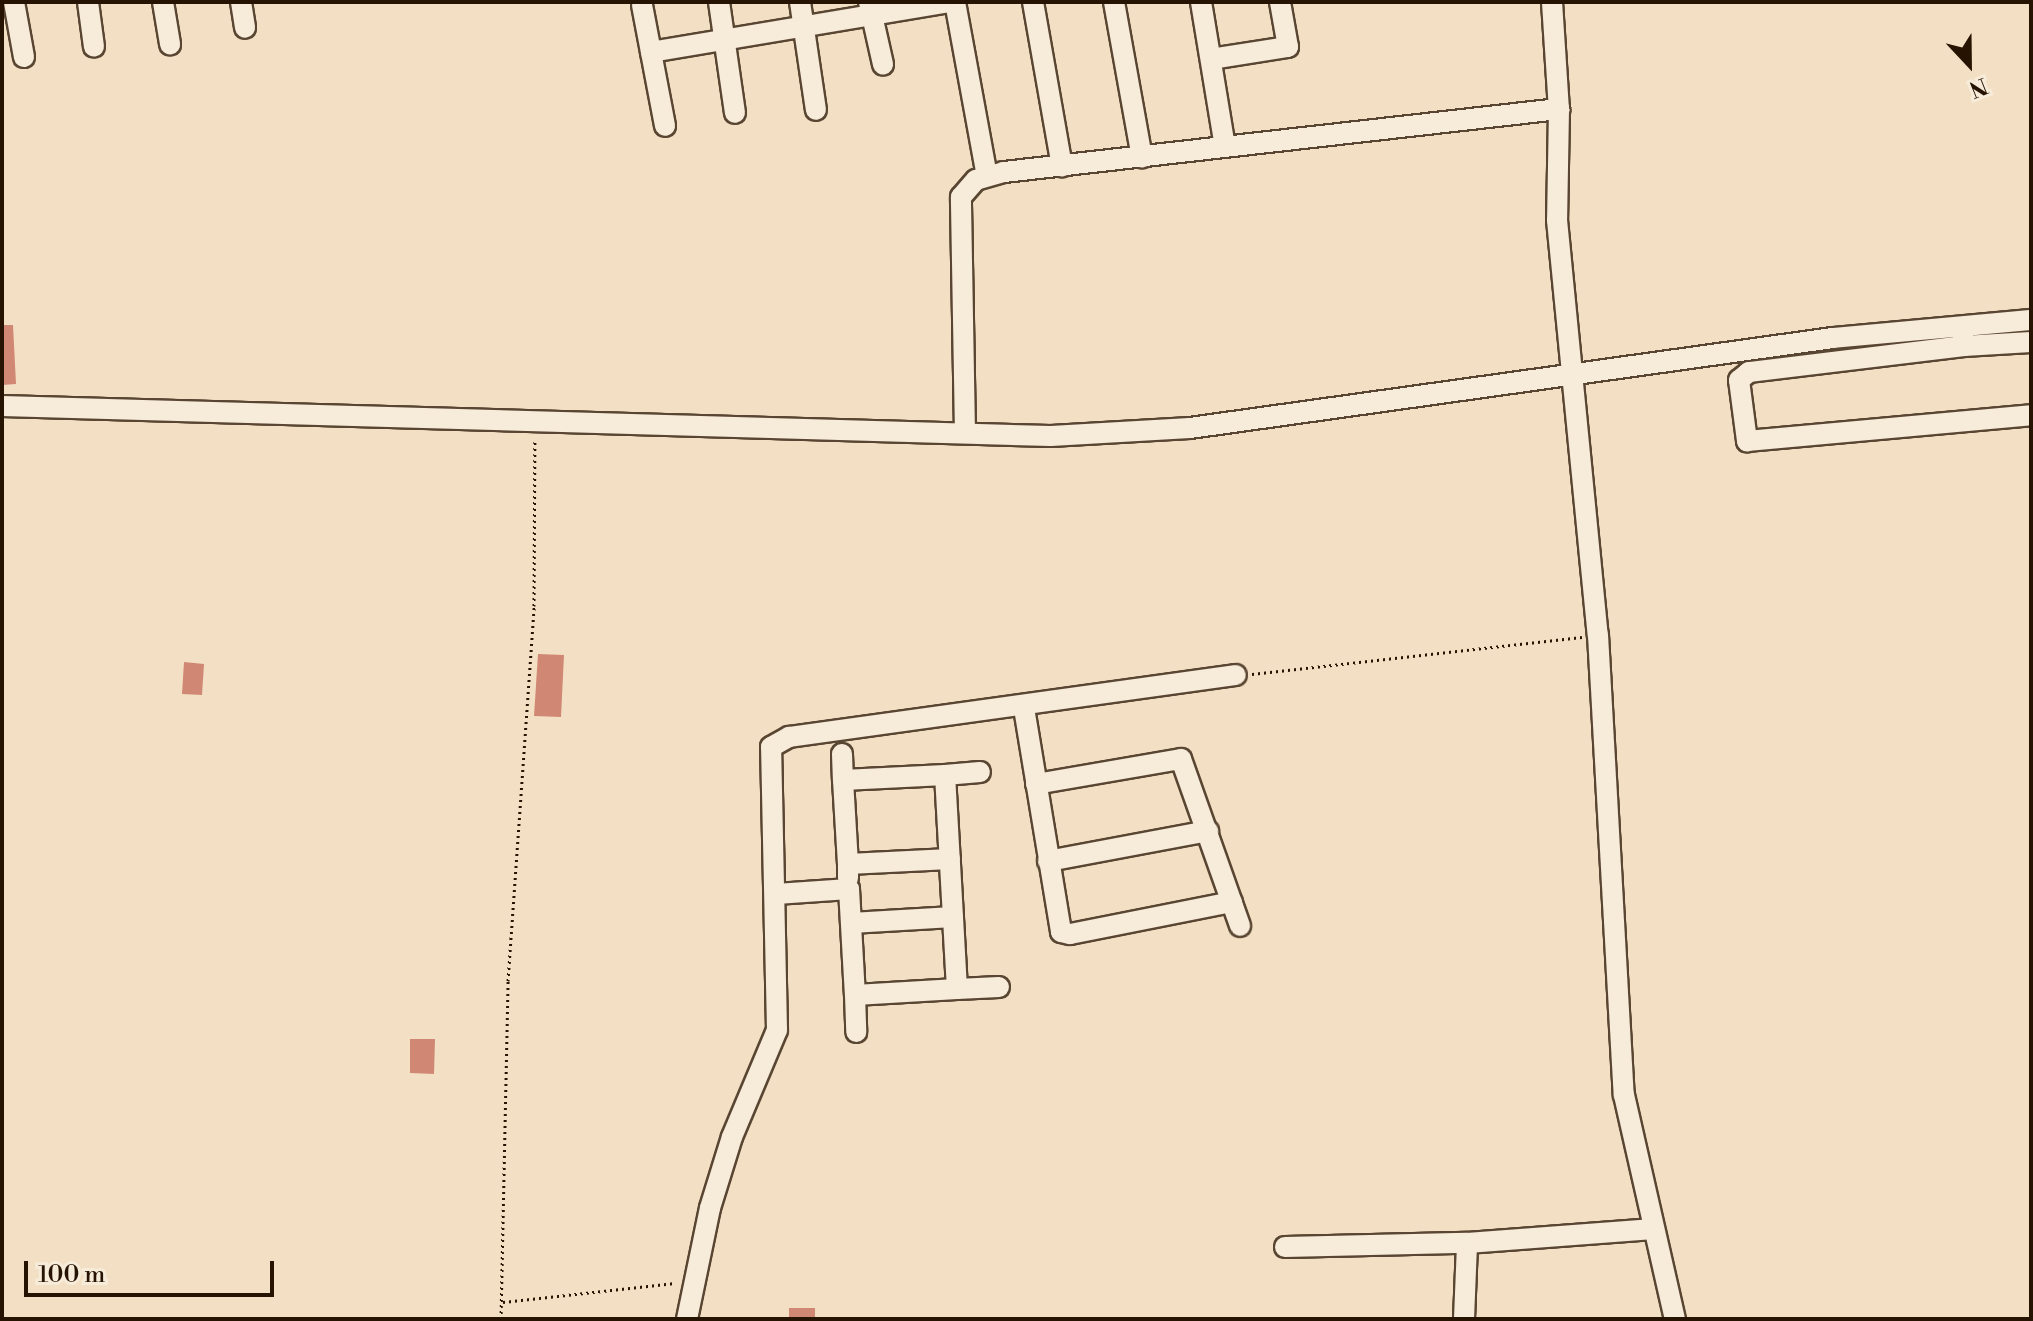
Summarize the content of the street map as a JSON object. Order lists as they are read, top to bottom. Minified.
{"scale_bar":"100 m","north":"bottom"}
